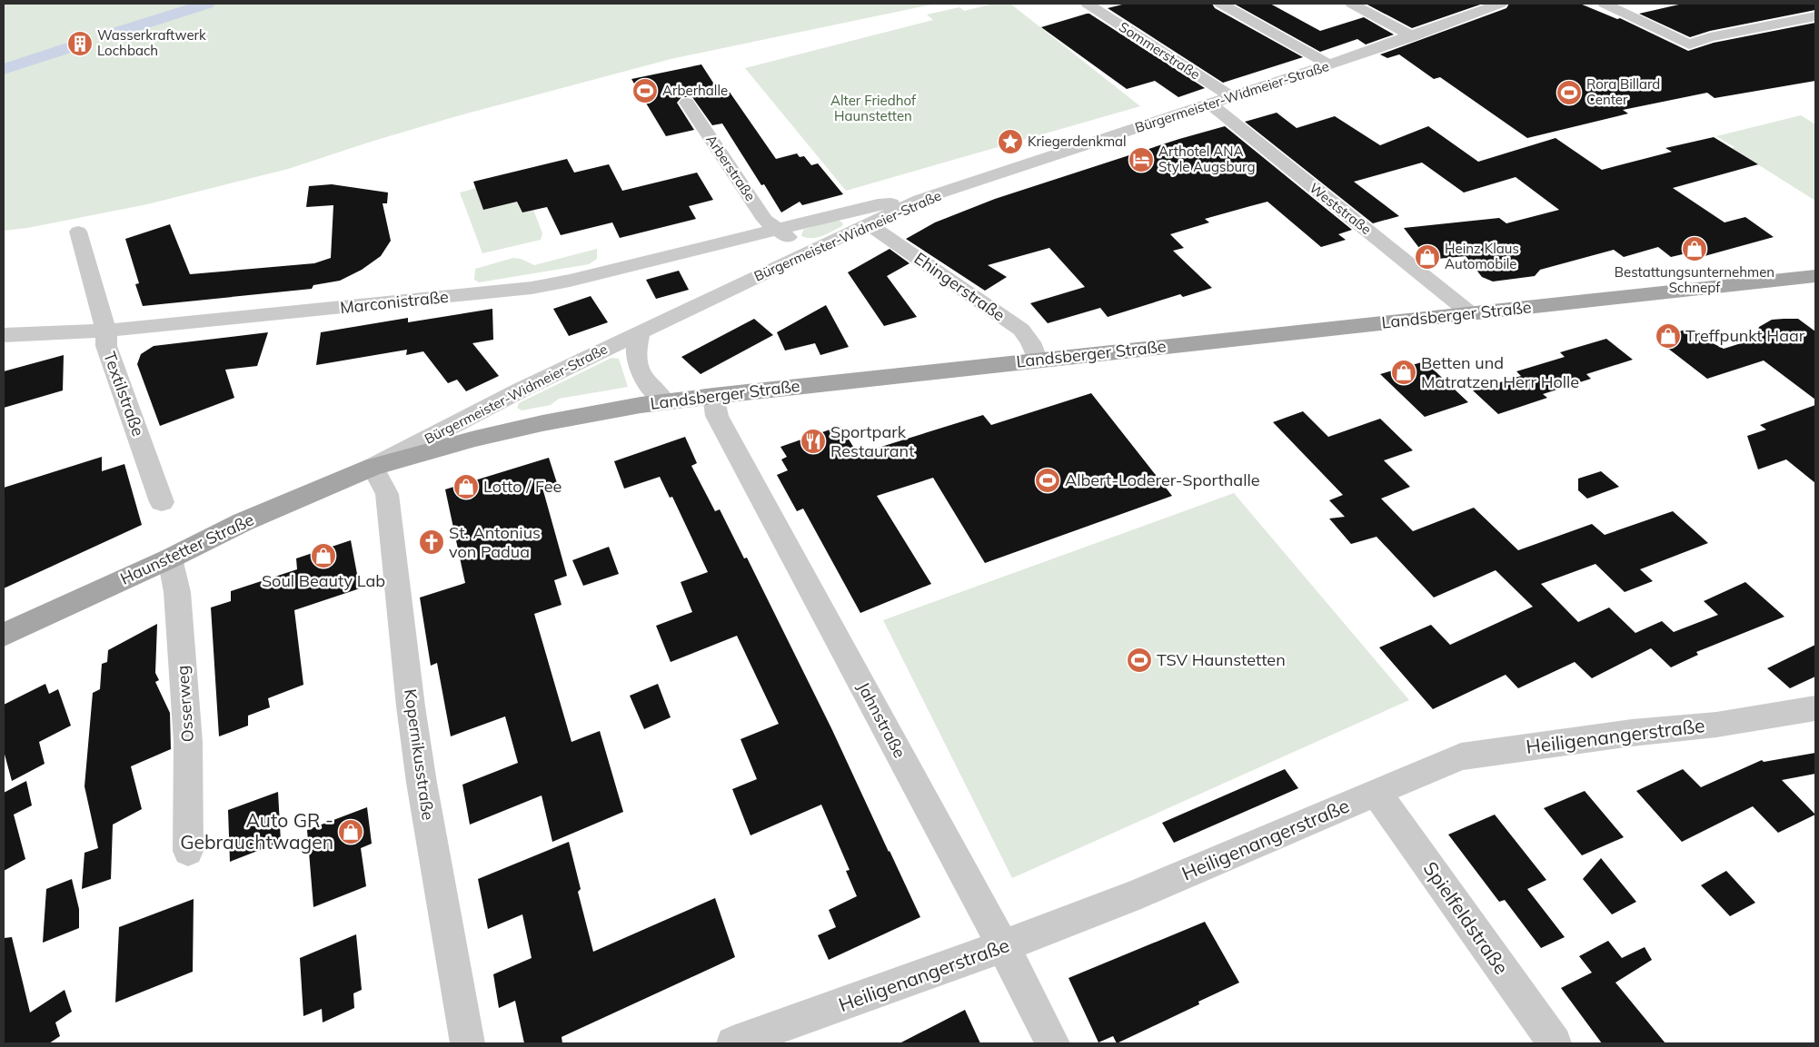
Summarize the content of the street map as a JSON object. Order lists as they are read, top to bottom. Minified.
{"streets":{"main road":["Landsberger Straße","Haunstetter Straße"],"street":["Sommerstraße","Bürgermeister-Widmeier-Straße","Arberstraße","Weststraße","Ehingerstraße","Marconistraße","Textilstraße","Osserweg","Jahnstraße","Heiligenangerstraße","Kopernikusstraße","Spielfeldstraße"]},"crossings":[["Sommerstraße","Bürgermeister-Widmeier-Straße"],["Bürgermeister-Widmeier-Straße","Weststraße"],["Bürgermeister-Widmeier-Straße","Ehingerstraße"],["Bürgermeister-Widmeier-Straße","Marconistraße"],["Bürgermeister-Widmeier-Straße","Landsberger Straße"],["Bürgermeister-Widmeier-Straße","Haunstetter Straße"],["Bürgermeister-Widmeier-Straße","Kopernikusstraße"],["Arberstraße","Marconistraße"],["Weststraße","Landsberger Straße"],["Ehingerstraße","Landsberger Straße"],["Marconistraße","Textilstraße"],["Landsberger Straße","Haunstetter Straße"],["Landsberger Straße","Jahnstraße"],["Landsberger Straße","Kopernikusstraße"],["Haunstetter Straße","Osserweg"],["Haunstetter Straße","Kopernikusstraße"],["Jahnstraße","Heiligenangerstraße"],["Heiligenangerstraße","Spielfeldstraße"]],"parks":["Alter Friedhof Haunstetten"],"places":{"building":["Wasserkraftwerk Lochbach"],"sports":["Arberhalle","Rora Billard Center","Albert-Loderer-Sporthalle","TSV Haunstetten"],"place":["Kriegerdenkmal"],"hotel":["Arthotel ANA Style Augsburg"],"shop":["Bestattungsunternehmen Schnepf","Heinz Klaus Automobile","Treffpunkt Haar","Betten und Matratzen Herr Holle","Lotto / Fee","Soul Beauty Lab","Auto GR - Gebrauchtwagen"],"restaurant":["Sportpark Restaurant"],"church":["St. Antonius von Padua"]}}
